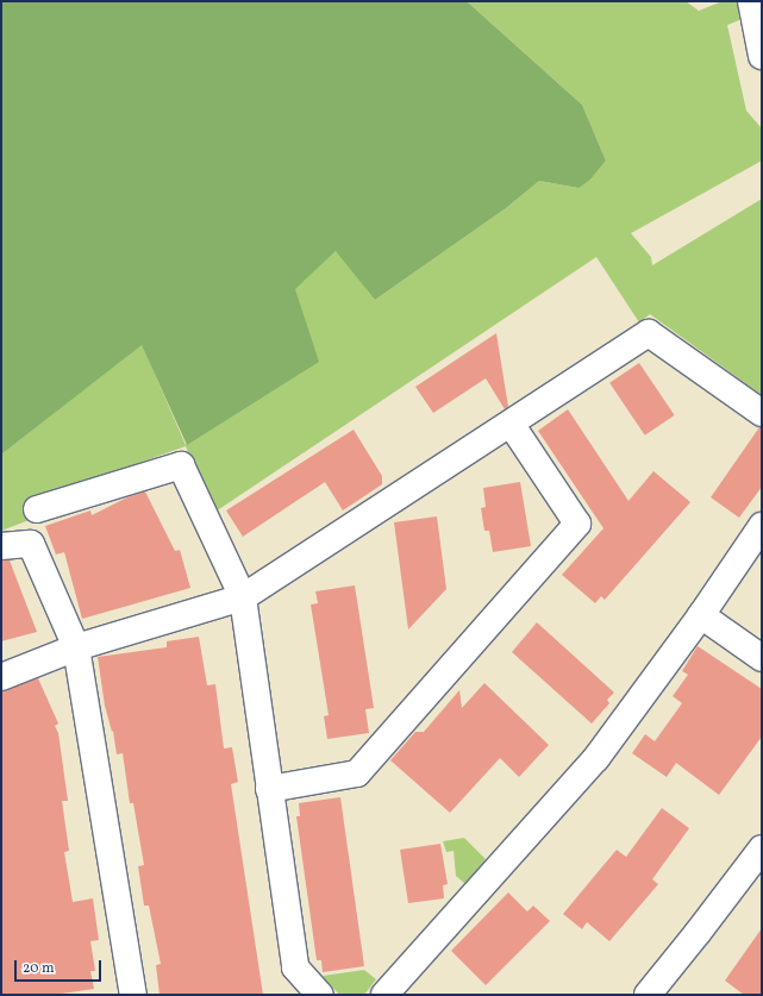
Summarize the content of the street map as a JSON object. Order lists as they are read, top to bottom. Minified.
{"scale_bar":"20 m"}
